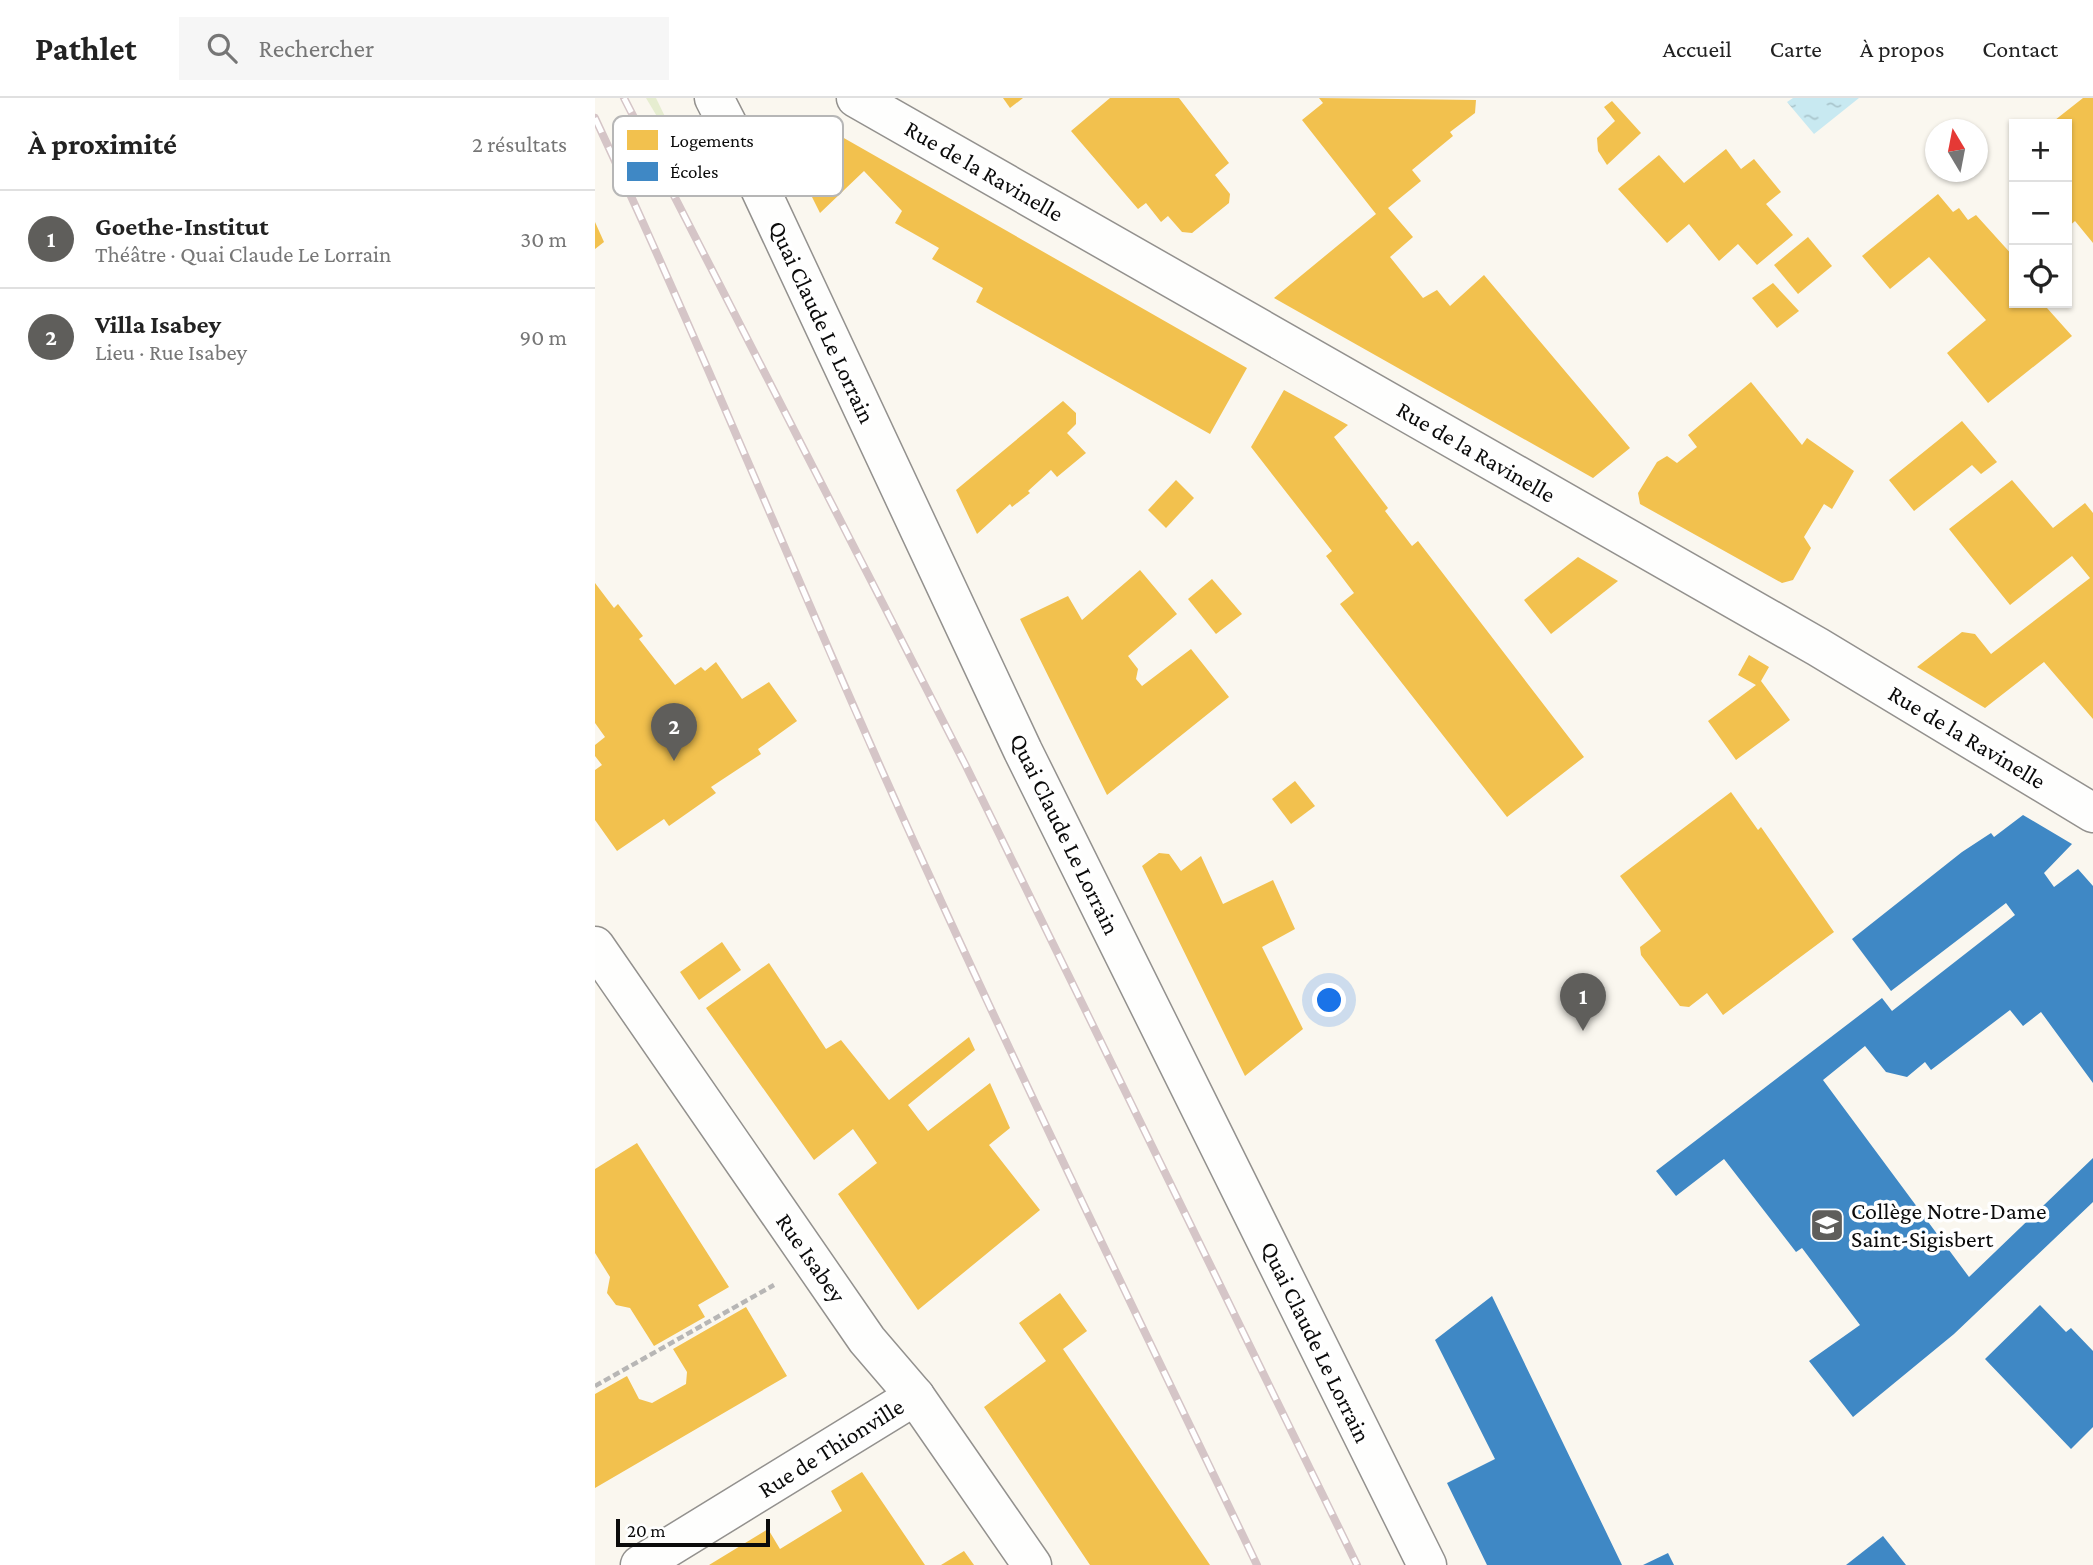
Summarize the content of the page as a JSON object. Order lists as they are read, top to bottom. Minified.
{"streets":{"street":["Rue de la Ravinelle","Quai Claude Le Lorrain","Rue Isabey","Rue de Thionville"]},"crossings":[["Rue Isabey","Rue de Thionville"]],"places":{"school or university":["Collège Notre-Dame Saint-Sigisbert"]},"legend":["Logements","Écoles"],"scale_bar":"20 m","north":"top","page":{"header":"Pathlet","search":"Rechercher","nav":["Accueil","Carte","À propos","Contact"],"heading":["À proximité","2 résultats"],"map_buttons":["+","−"],"list":[{"mark":"1","name":"Goethe-Institut","note":"Théâtre · Quai Claude Le Lorrain","value":"30 m"},{"mark":"2","name":"Villa Isabey","note":"Lieu · Rue Isabey","value":"90 m"}],"pins":["2","1"],"scale":"20 m"}}
